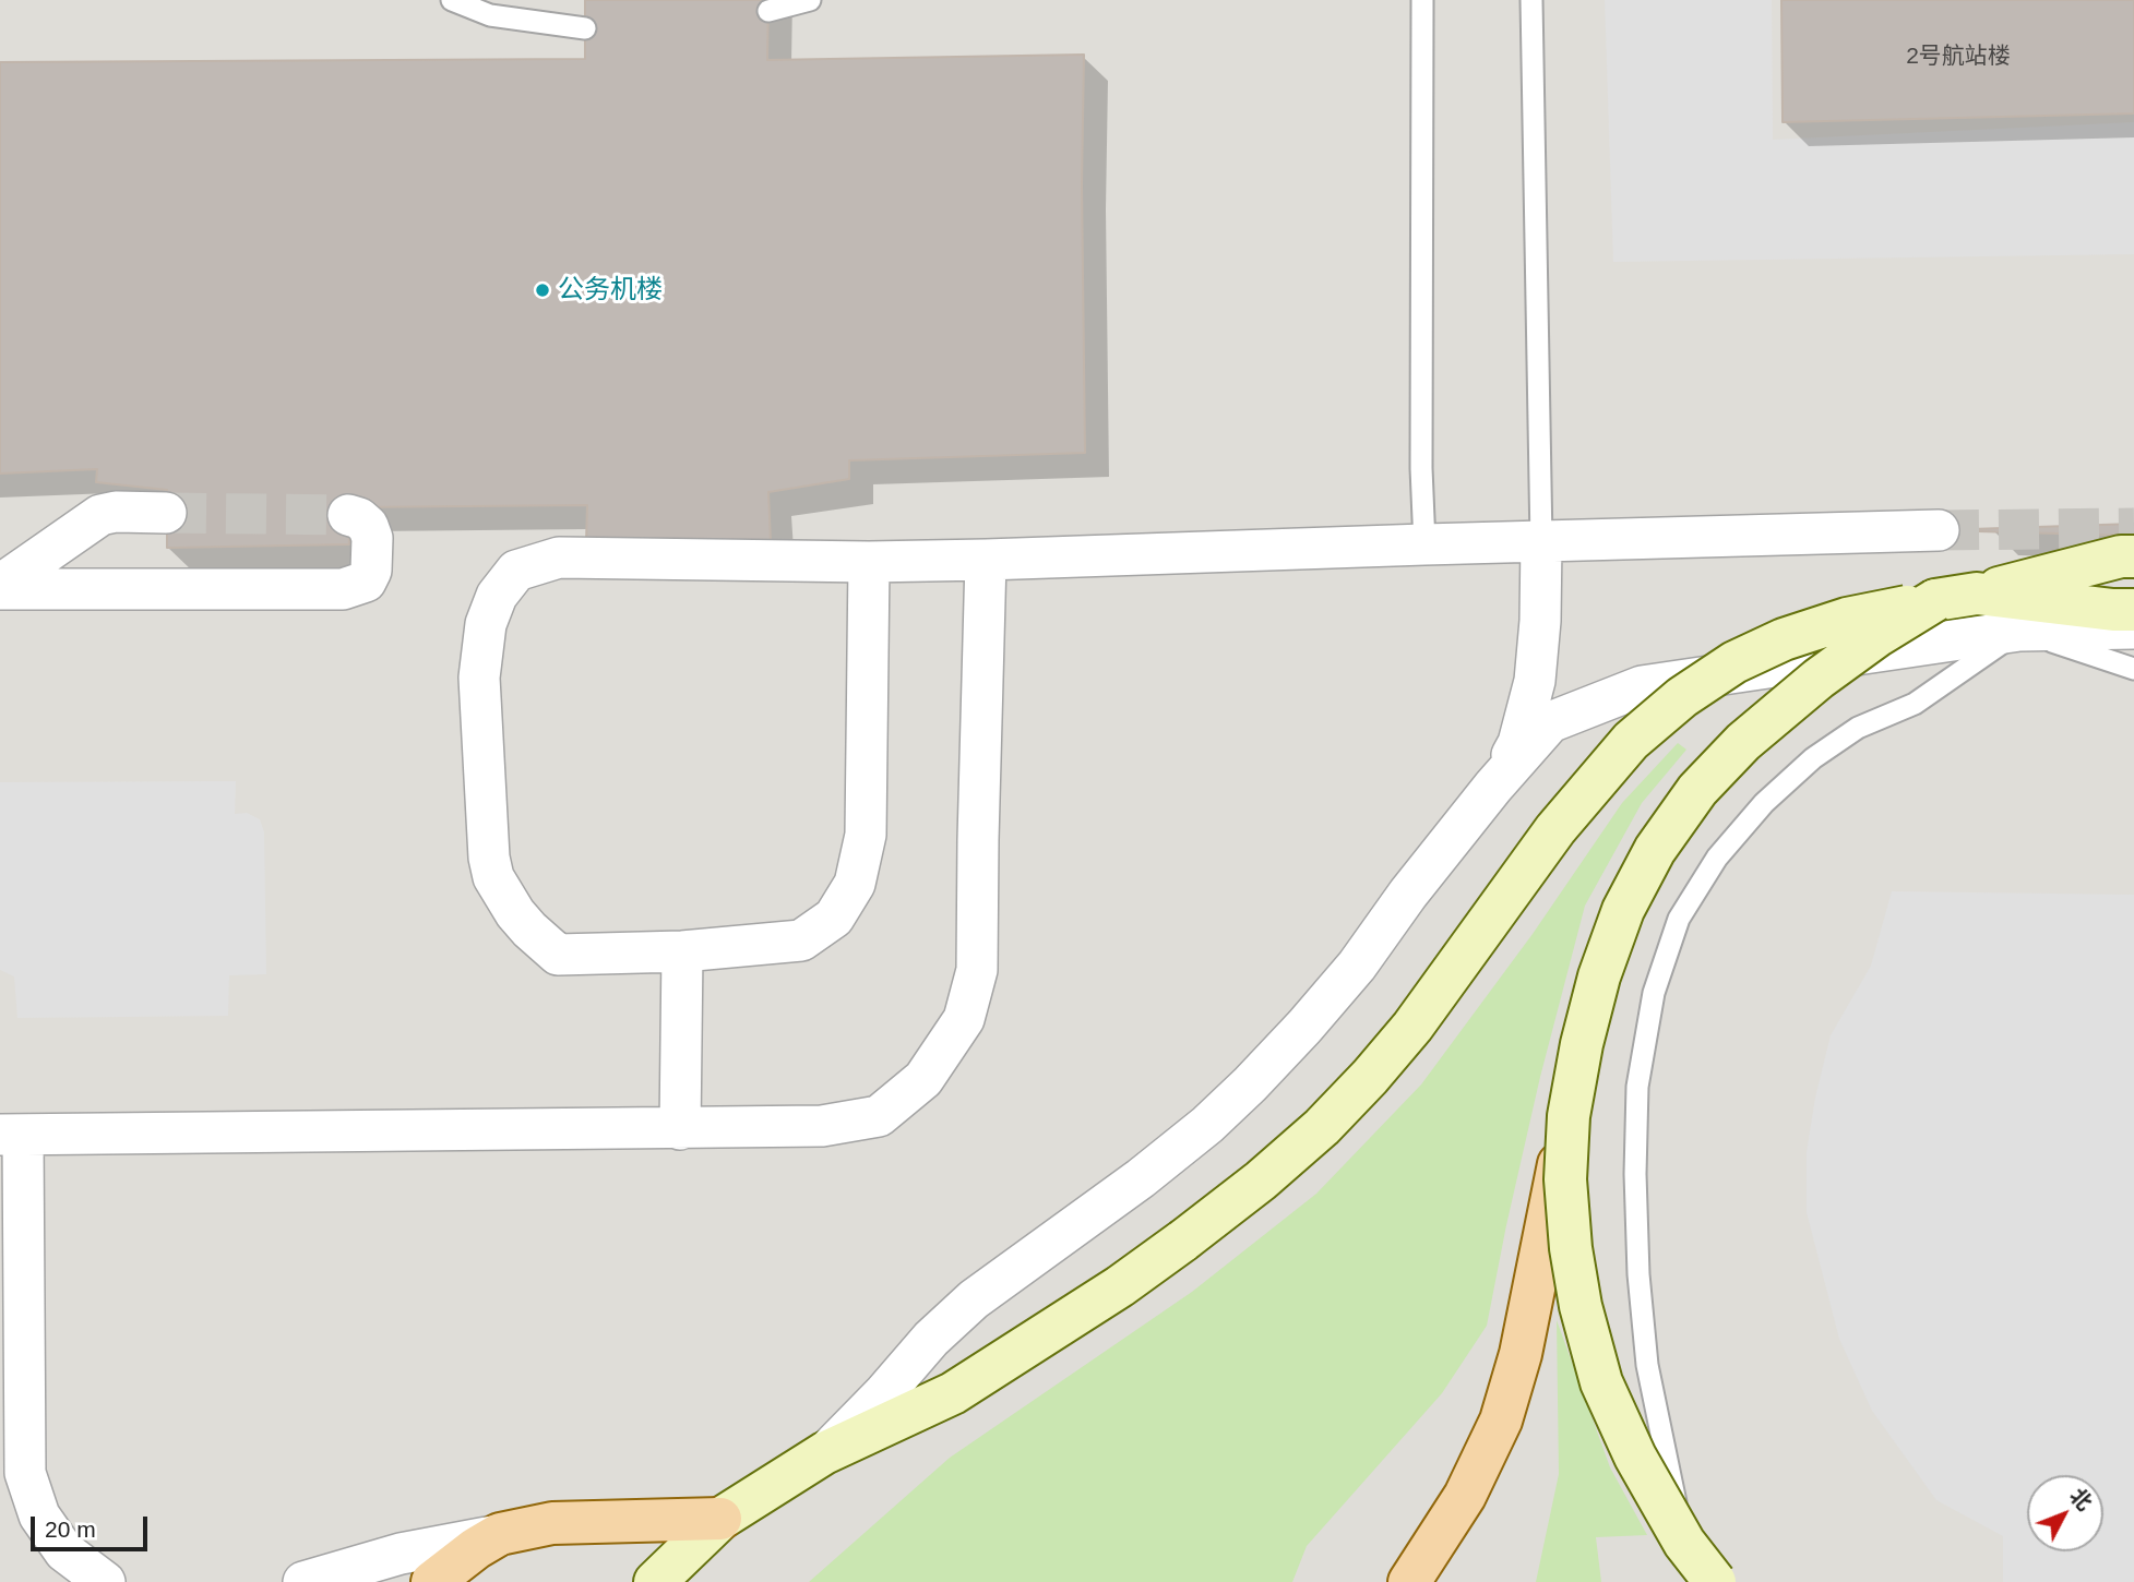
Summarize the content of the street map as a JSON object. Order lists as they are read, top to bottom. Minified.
{"places":["公务机楼"],"house_numbers":["2号航站楼"],"scale_bar":"20 m","north":"top right"}
